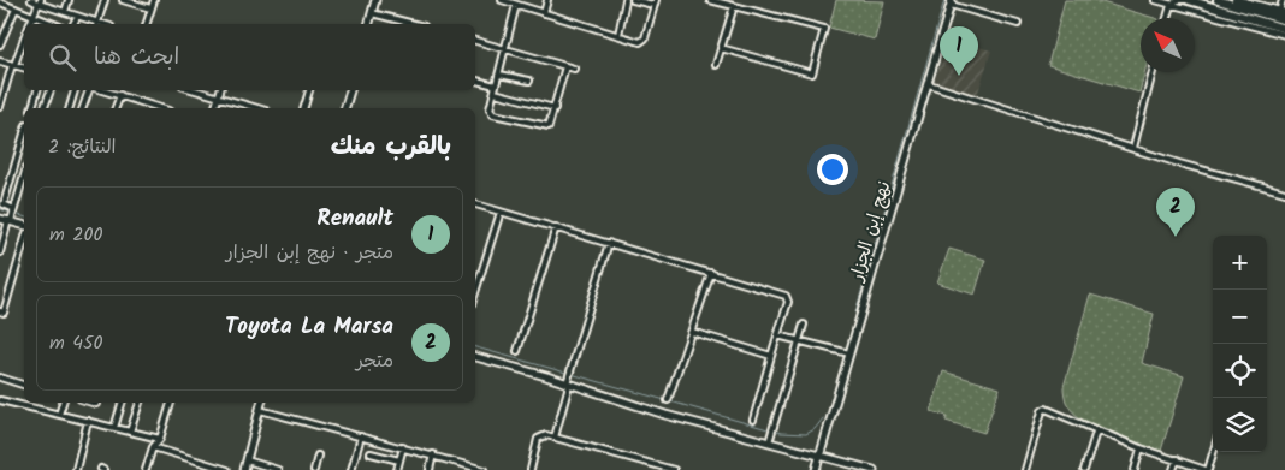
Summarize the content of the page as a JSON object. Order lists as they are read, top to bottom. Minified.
{"streets":{"street":["نهج إبن الجزار"]},"north":"top left","page":{"search":"ابحث هنا","pins":["1","2"],"heading":["بالقرب منك","النتائج: 2"],"list":[{"mark":"1","name":"Renault","note":"متجر · نهج إبن الجزار","value":"200 m"},{"mark":"2","name":"Toyota La Marsa","note":"متجر","value":"450 m"}],"map_buttons":["+","−"]}}
